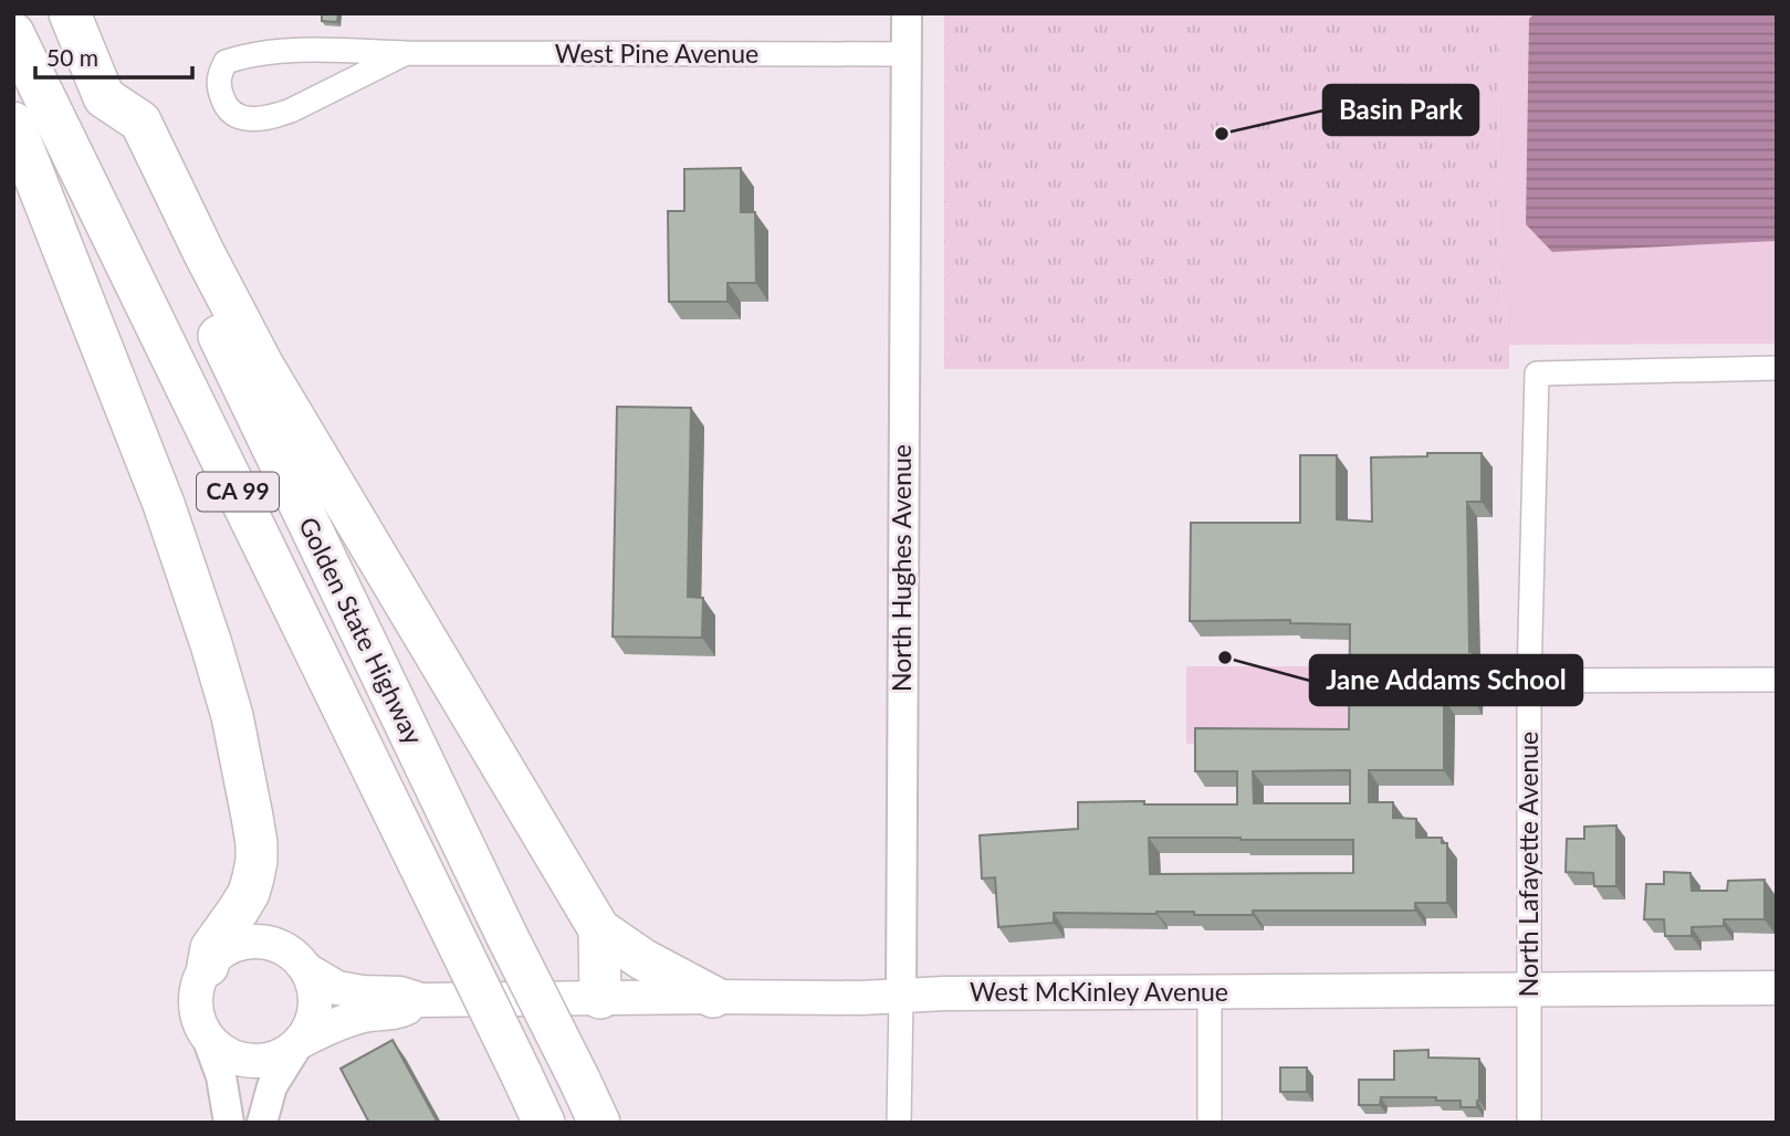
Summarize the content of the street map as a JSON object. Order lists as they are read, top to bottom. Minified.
{"streets":{"highway":["CA 99","Golden State Highway"],"main road":["West McKinley Avenue"],"street":["West Pine Avenue","North Hughes Avenue","North Lafayette Avenue"]},"crossings":[["West Pine Avenue","North Hughes Avenue"],["North Hughes Avenue","West McKinley Avenue"],["North Lafayette Avenue","West McKinley Avenue"]],"places":["Basin Park","Jane Addams School"],"scale_bar":"50 m"}
